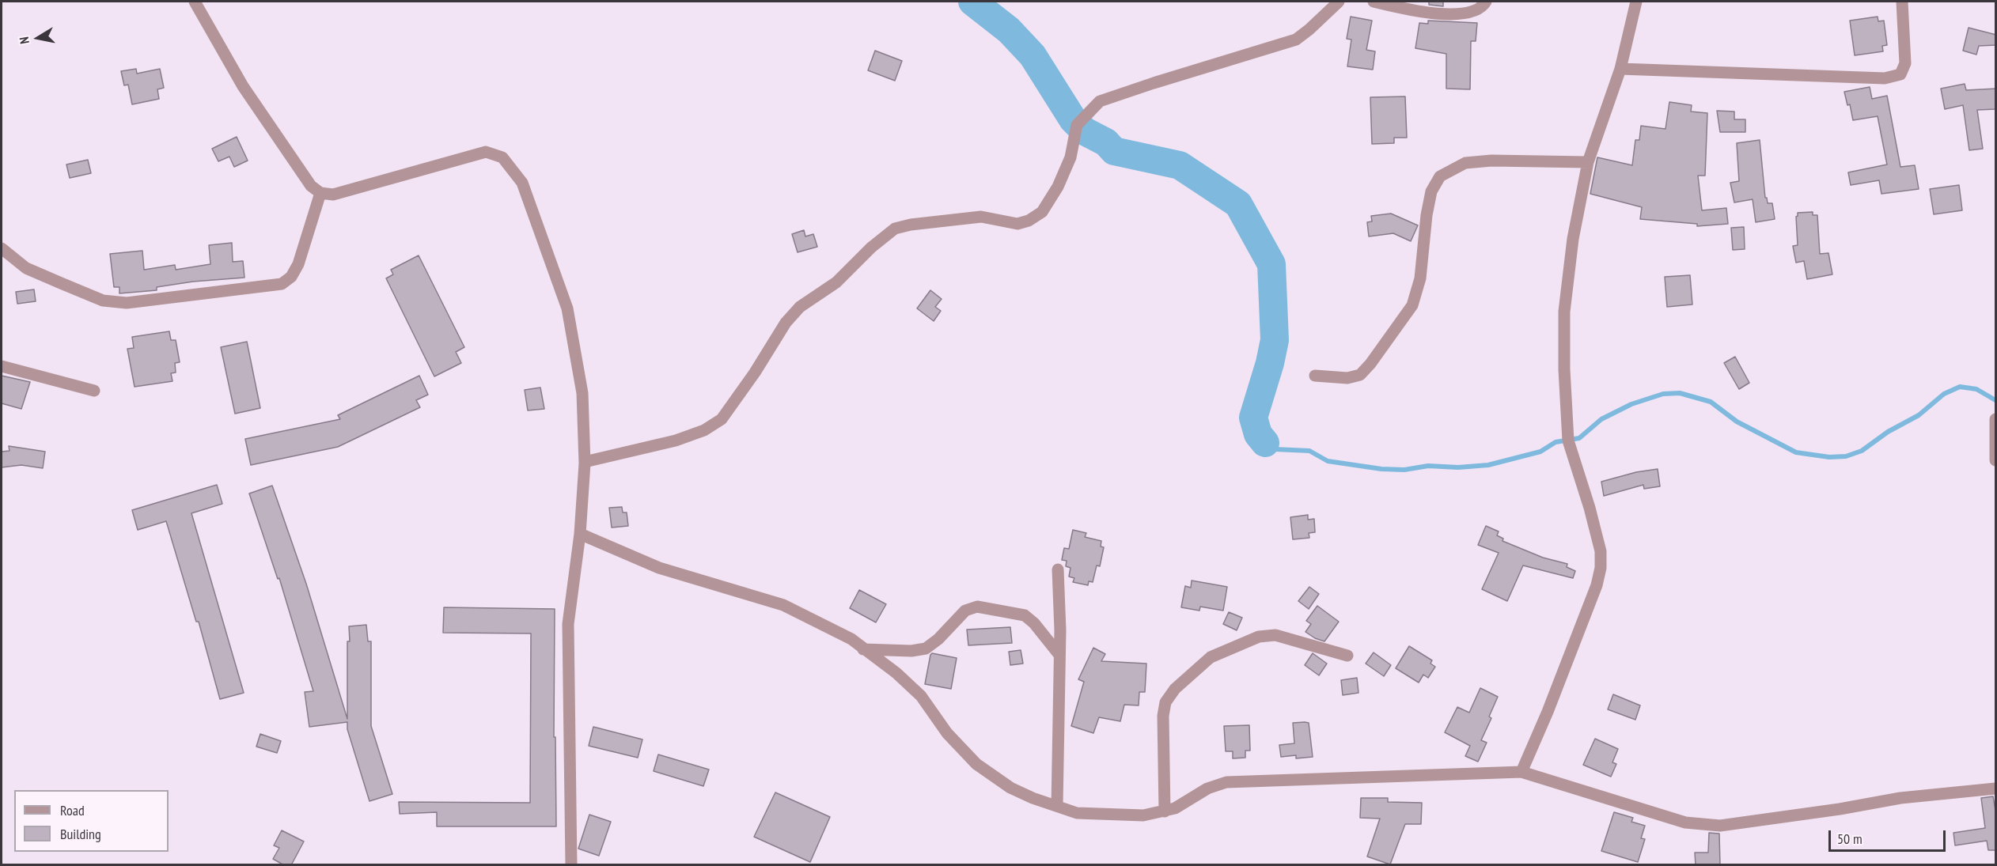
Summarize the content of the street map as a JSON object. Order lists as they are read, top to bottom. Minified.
{"legend":["Road","Building"],"scale_bar":"50 m","north":"left"}
